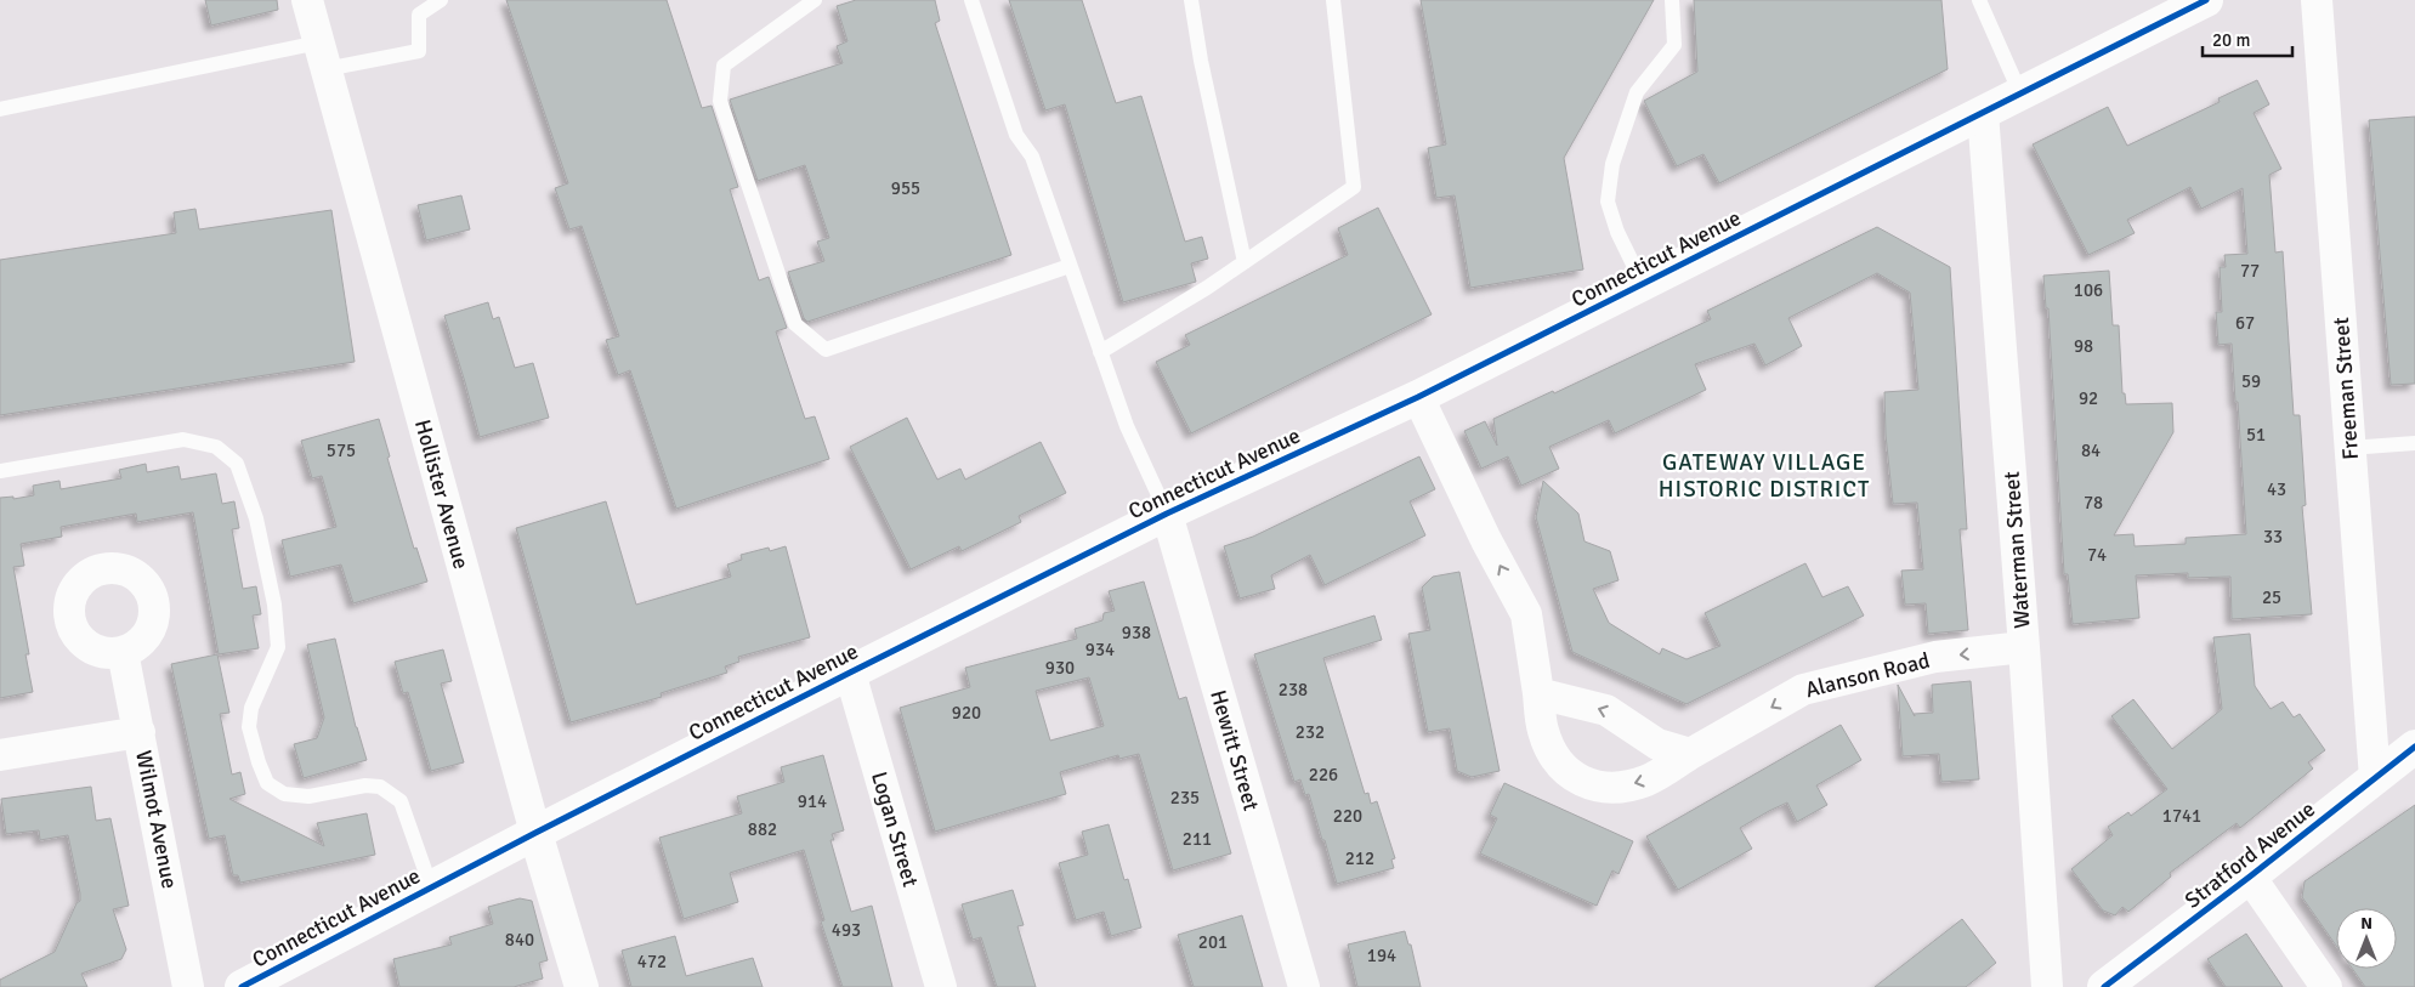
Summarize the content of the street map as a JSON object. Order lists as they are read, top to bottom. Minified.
{"streets":{"main road":["Connecticut Avenue","Hollister Avenue","Stratford Avenue"],"street":["Freeman Street","Waterman Street","Alanson Road","Hewitt Street","Wilmot Avenue","Logan Street"]},"crossings":[["Connecticut Avenue","Hollister Avenue"],["Connecticut Avenue","Waterman Street"],["Connecticut Avenue","Alanson Road"],["Connecticut Avenue","Hewitt Street"],["Connecticut Avenue","Logan Street"],["Freeman Street","Stratford Avenue"],["Waterman Street","Alanson Road"]],"districts":["GATEWAY VILLAGE HISTORIC DISTRICT"],"house_numbers":["955","77","106","67","98","59","92","51","575","84","43","78","33","74","25","938","934","930","238","920","232","226","235","914","220","1741","882","211","212","493","840","201","194","472"],"scale_bar":"20 m","north":"top"}
